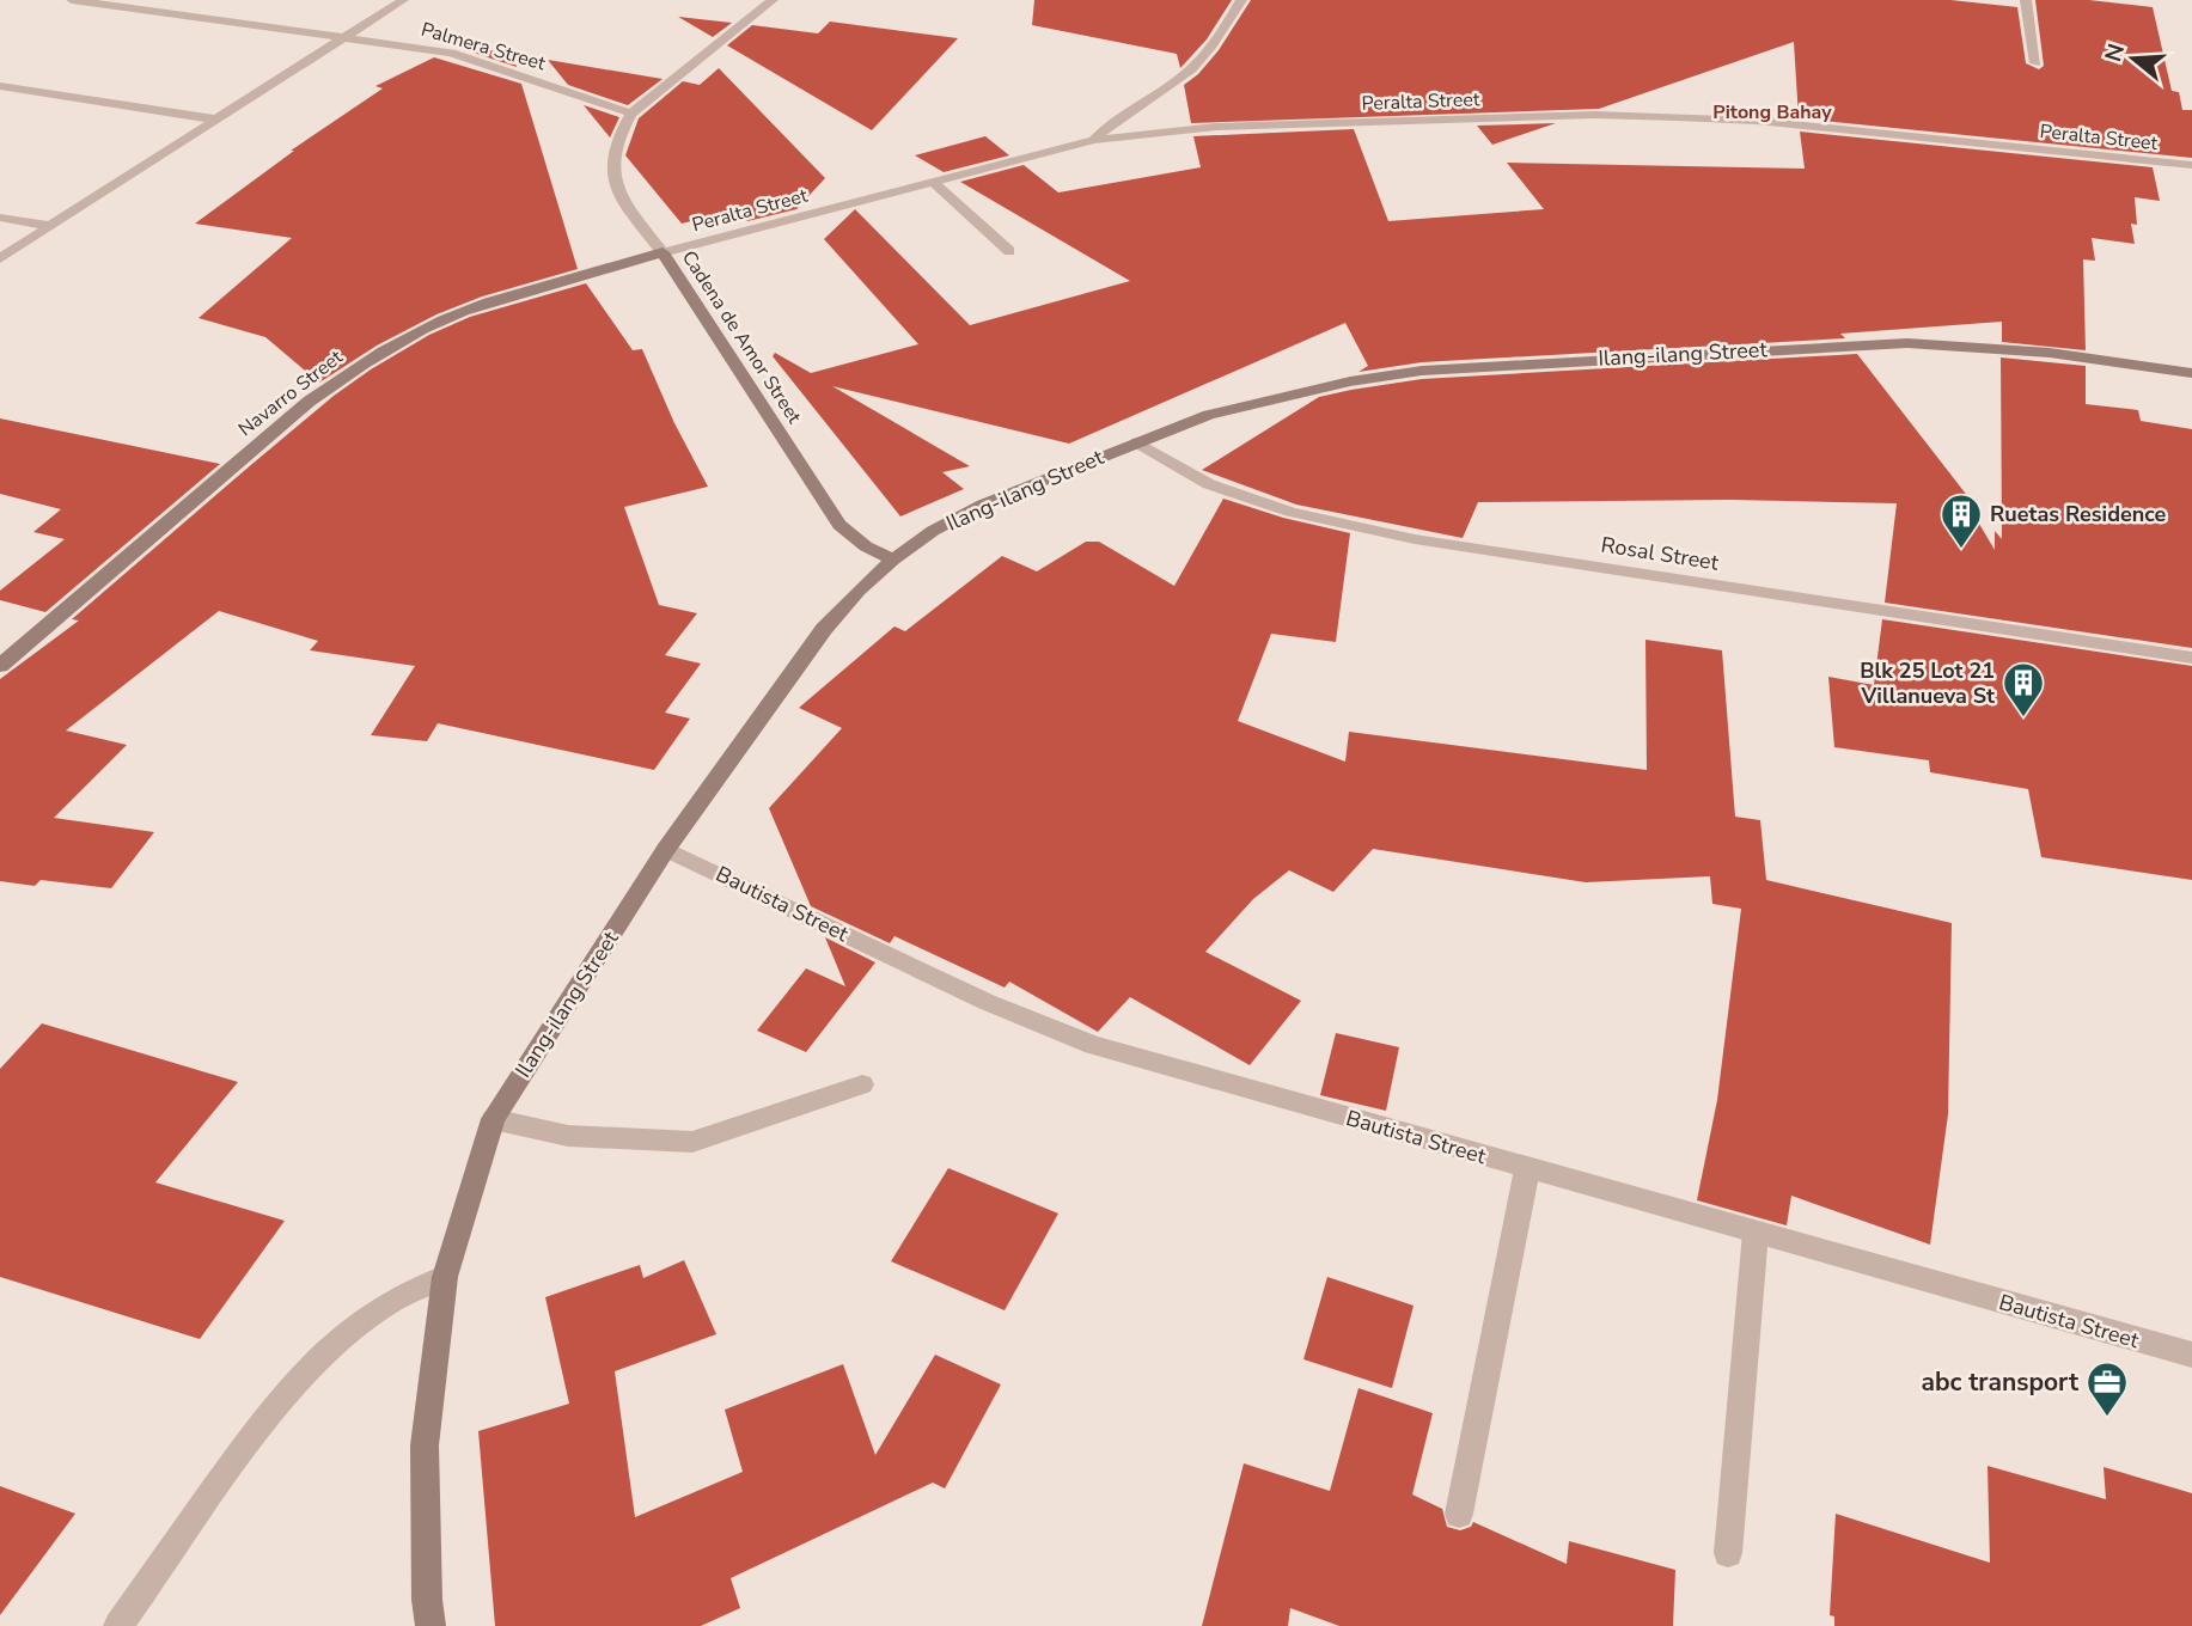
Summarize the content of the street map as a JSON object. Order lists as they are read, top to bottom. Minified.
{"streets":{"street":["Palmera Street","Peralta Street","Cadena de Amor Street","Ilang-ilang Street","Navarro Street","Rosal Street","Bautista Street"]},"crossings":[["Palmera Street","Cadena de Amor Street"],["Peralta Street","Cadena de Amor Street"],["Peralta Street","Navarro Street"],["Cadena de Amor Street","Ilang-ilang Street"],["Cadena de Amor Street","Navarro Street"],["Ilang-ilang Street","Rosal Street"],["Ilang-ilang Street","Bautista Street"]],"districts":["Pitong Bahay"],"places":{"building":["Ruetas Residence","Blk 25 Lot 21 Villanueva St"],"office":["abc transport"]},"north":"left"}
